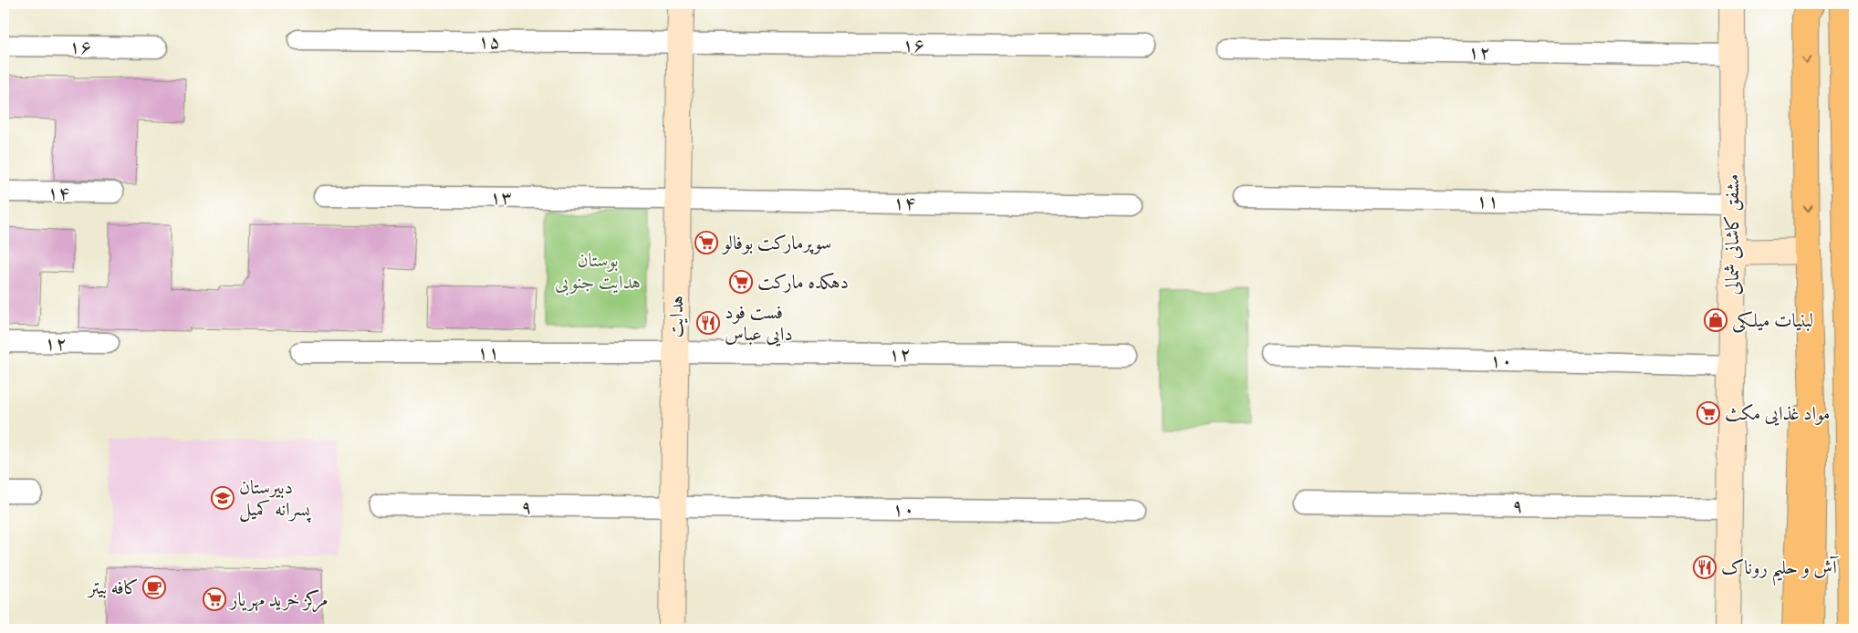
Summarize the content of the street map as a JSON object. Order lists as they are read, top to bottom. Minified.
{"streets":{"street":["۱۵","۱۶","۱۲","۱۴","۱۳","۱۱","مشفق کاشانی شمالی","هدایت","۱۰","۹"]},"crossings":[["۱۵","۱۶"],["۱۵","هدایت"],["۱۶","هدایت"],["۱۲","۱۱"],["۱۲","مشفق کاشانی شمالی"],["۱۲","هدایت"],["۱۴","۱۳"],["۱۴","هدایت"],["۱۳","هدایت"],["۱۱","مشفق کاشانی شمالی"],["۱۱","هدایت"],["مشفق کاشانی شمالی","۱۰"],["مشفق کاشانی شمالی","۹"],["هدایت","۱۰"],["هدایت","۹"],["۱۰","۹"]],"parks":["بوستان هدایت جنوبی"],"places":{"supermarket":["سوپرمارکت بوفالو","دهکده مارکت","مواد غذایی مکث","مرکز خرید مهریار"],"shop":["لبنیات میلکی"],"restaurant":["فست فود دایی عباس","آش و حلیم روناک"],"school or university":["دبیرستان پسرانه کمیل"],"cafe":["کافه بیتر"]}}
